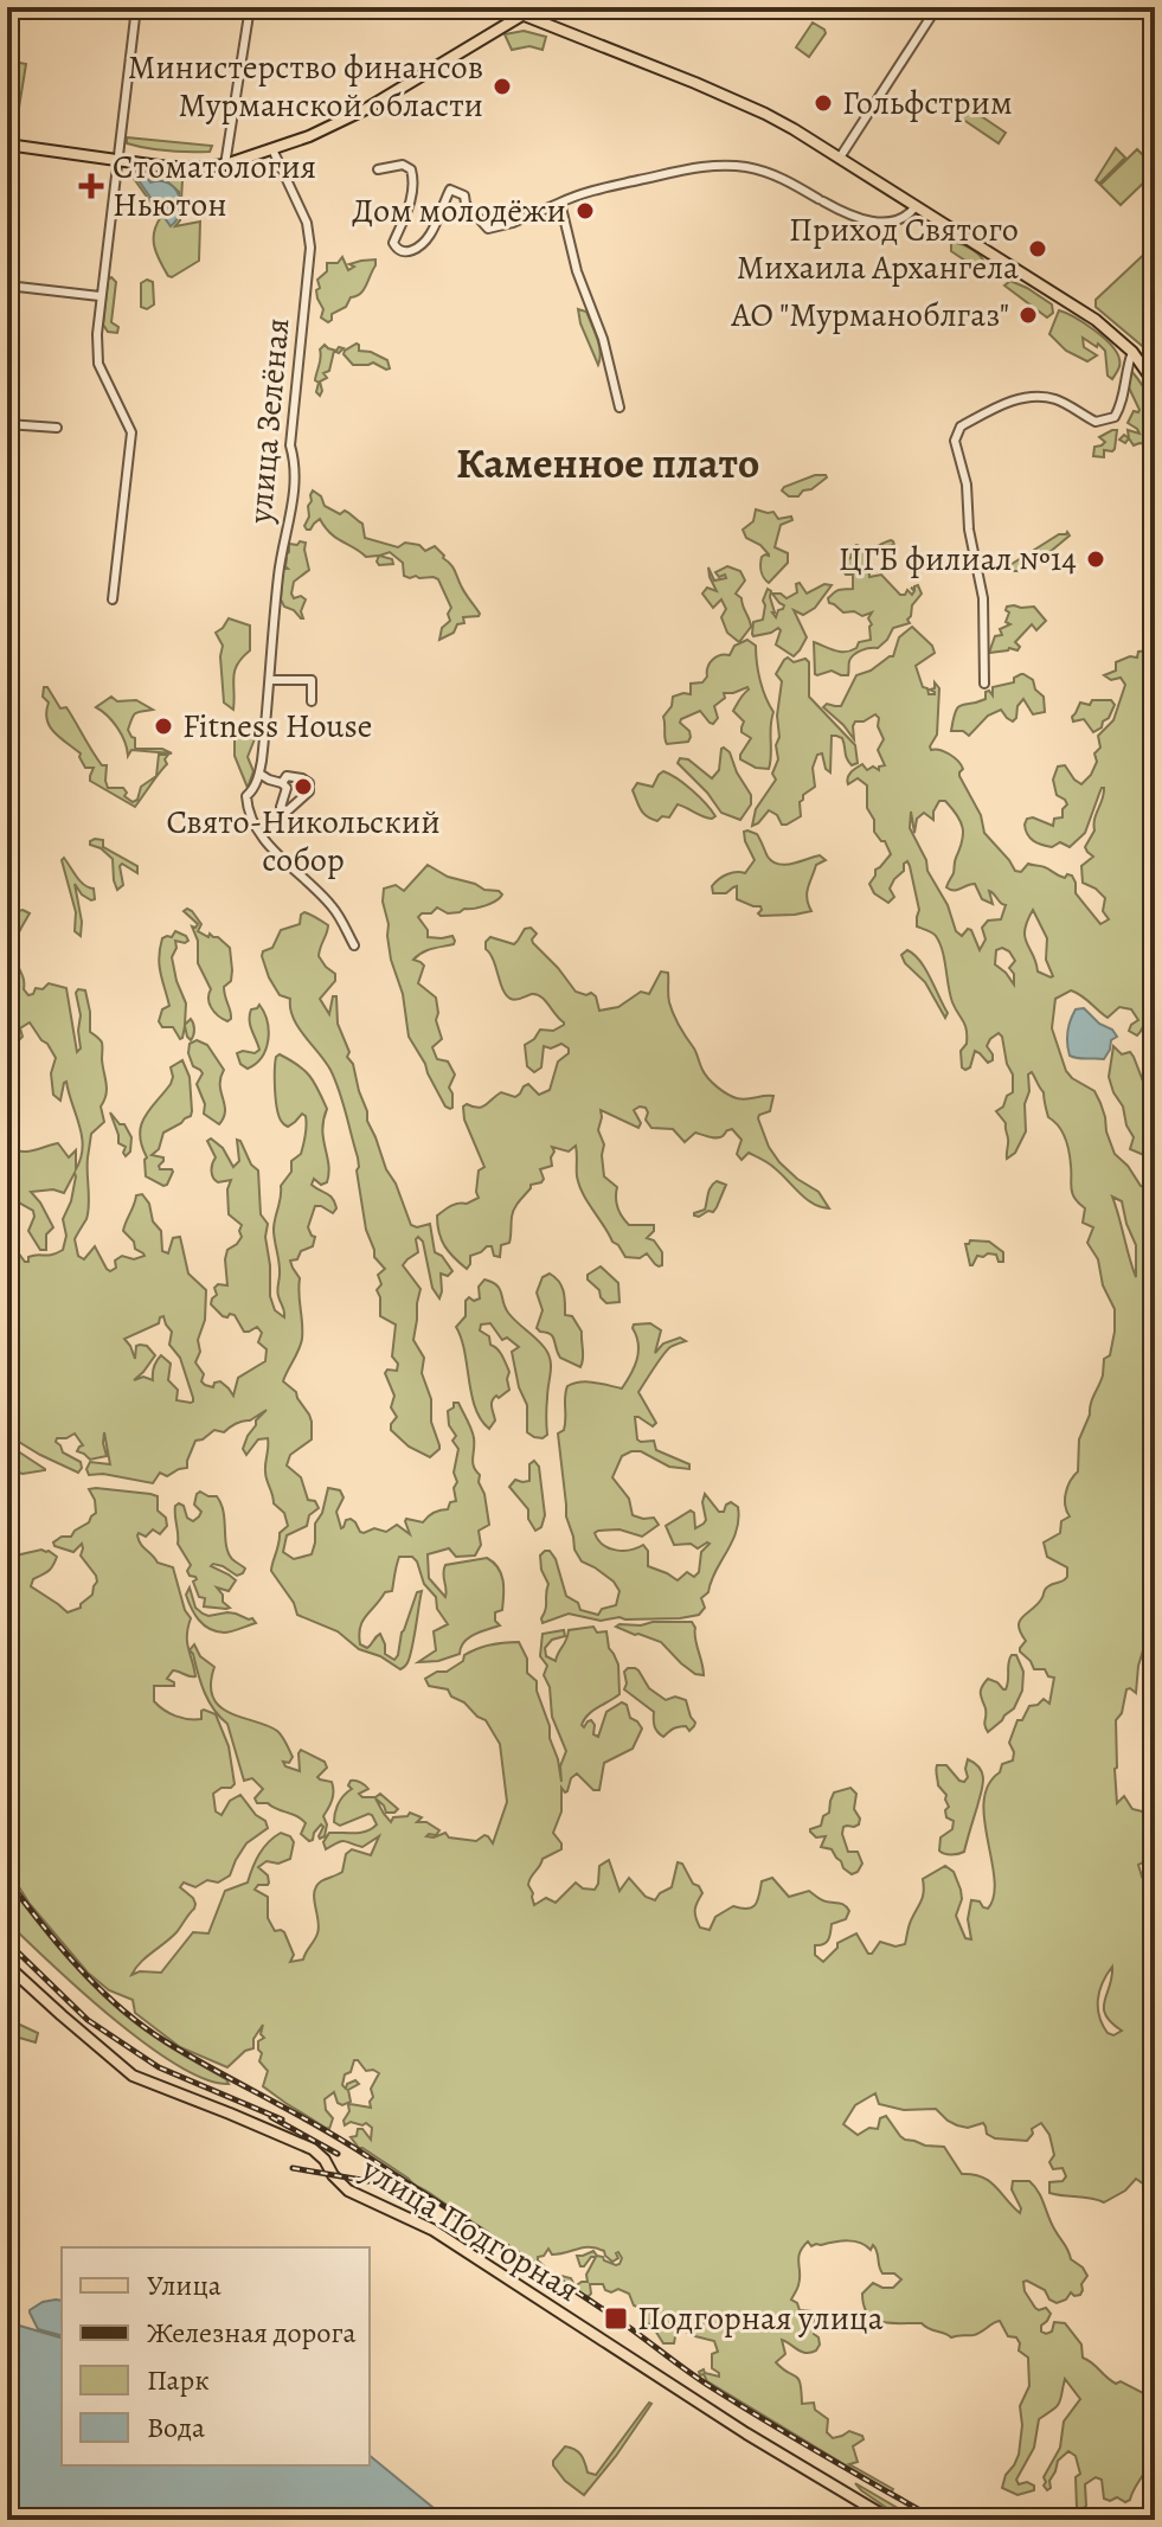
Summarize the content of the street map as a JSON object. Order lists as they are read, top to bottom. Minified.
{"streets":{"main road":["улица Подгорная"],"street":["улица Зелёная"]},"districts":["Каменное плато"],"places":{"other":["Министерство финансов Мурманской области","Гольфстрим","Дом молодёжи","Приход Святого Михаила Архангела","AO \"Мурманоблгаз\"","ЦГБ филиал №14","Fitness House","Свято-Никольский собор"],"health":["Стоматология Ньютон"],"transit":["Подгорная улица"]},"legend":["Улица","Железная дорога","Парк","Вода"]}
